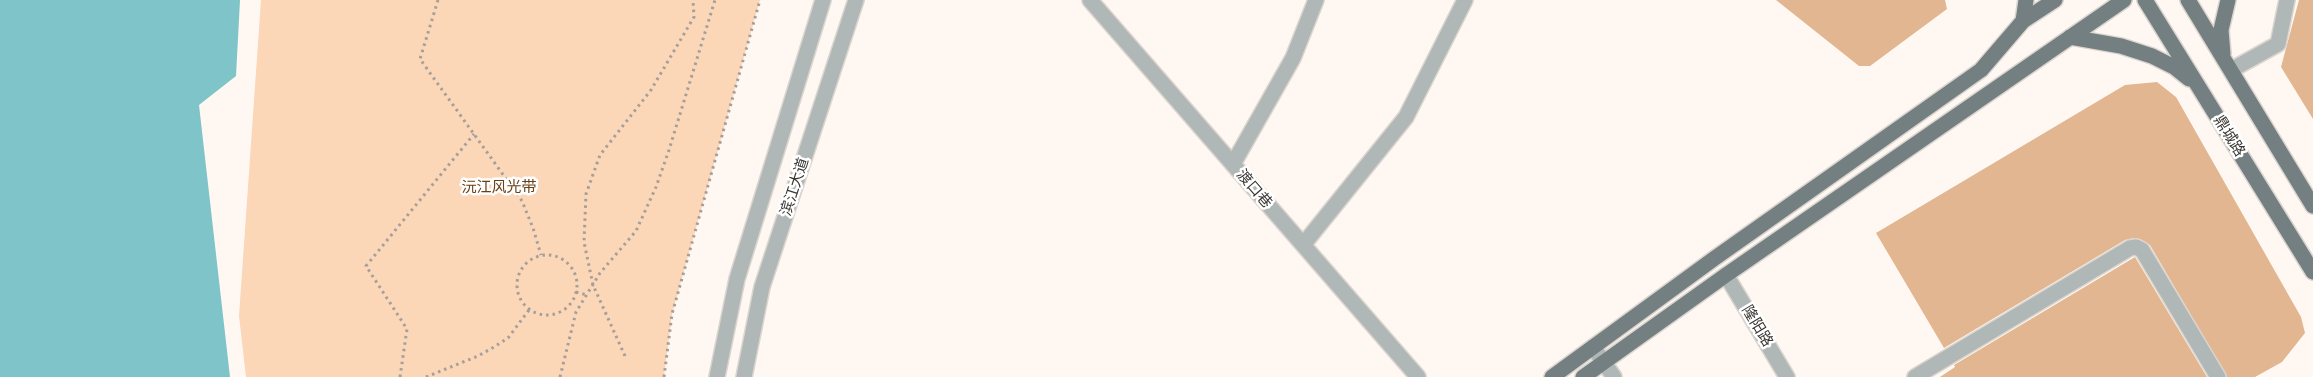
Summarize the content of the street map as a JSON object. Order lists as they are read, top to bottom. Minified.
{"streets":{"main road":["鼎城路"],"street":["滨江大道","渡口巷","隆阳路"]},"parks":["沅江风光带"]}
